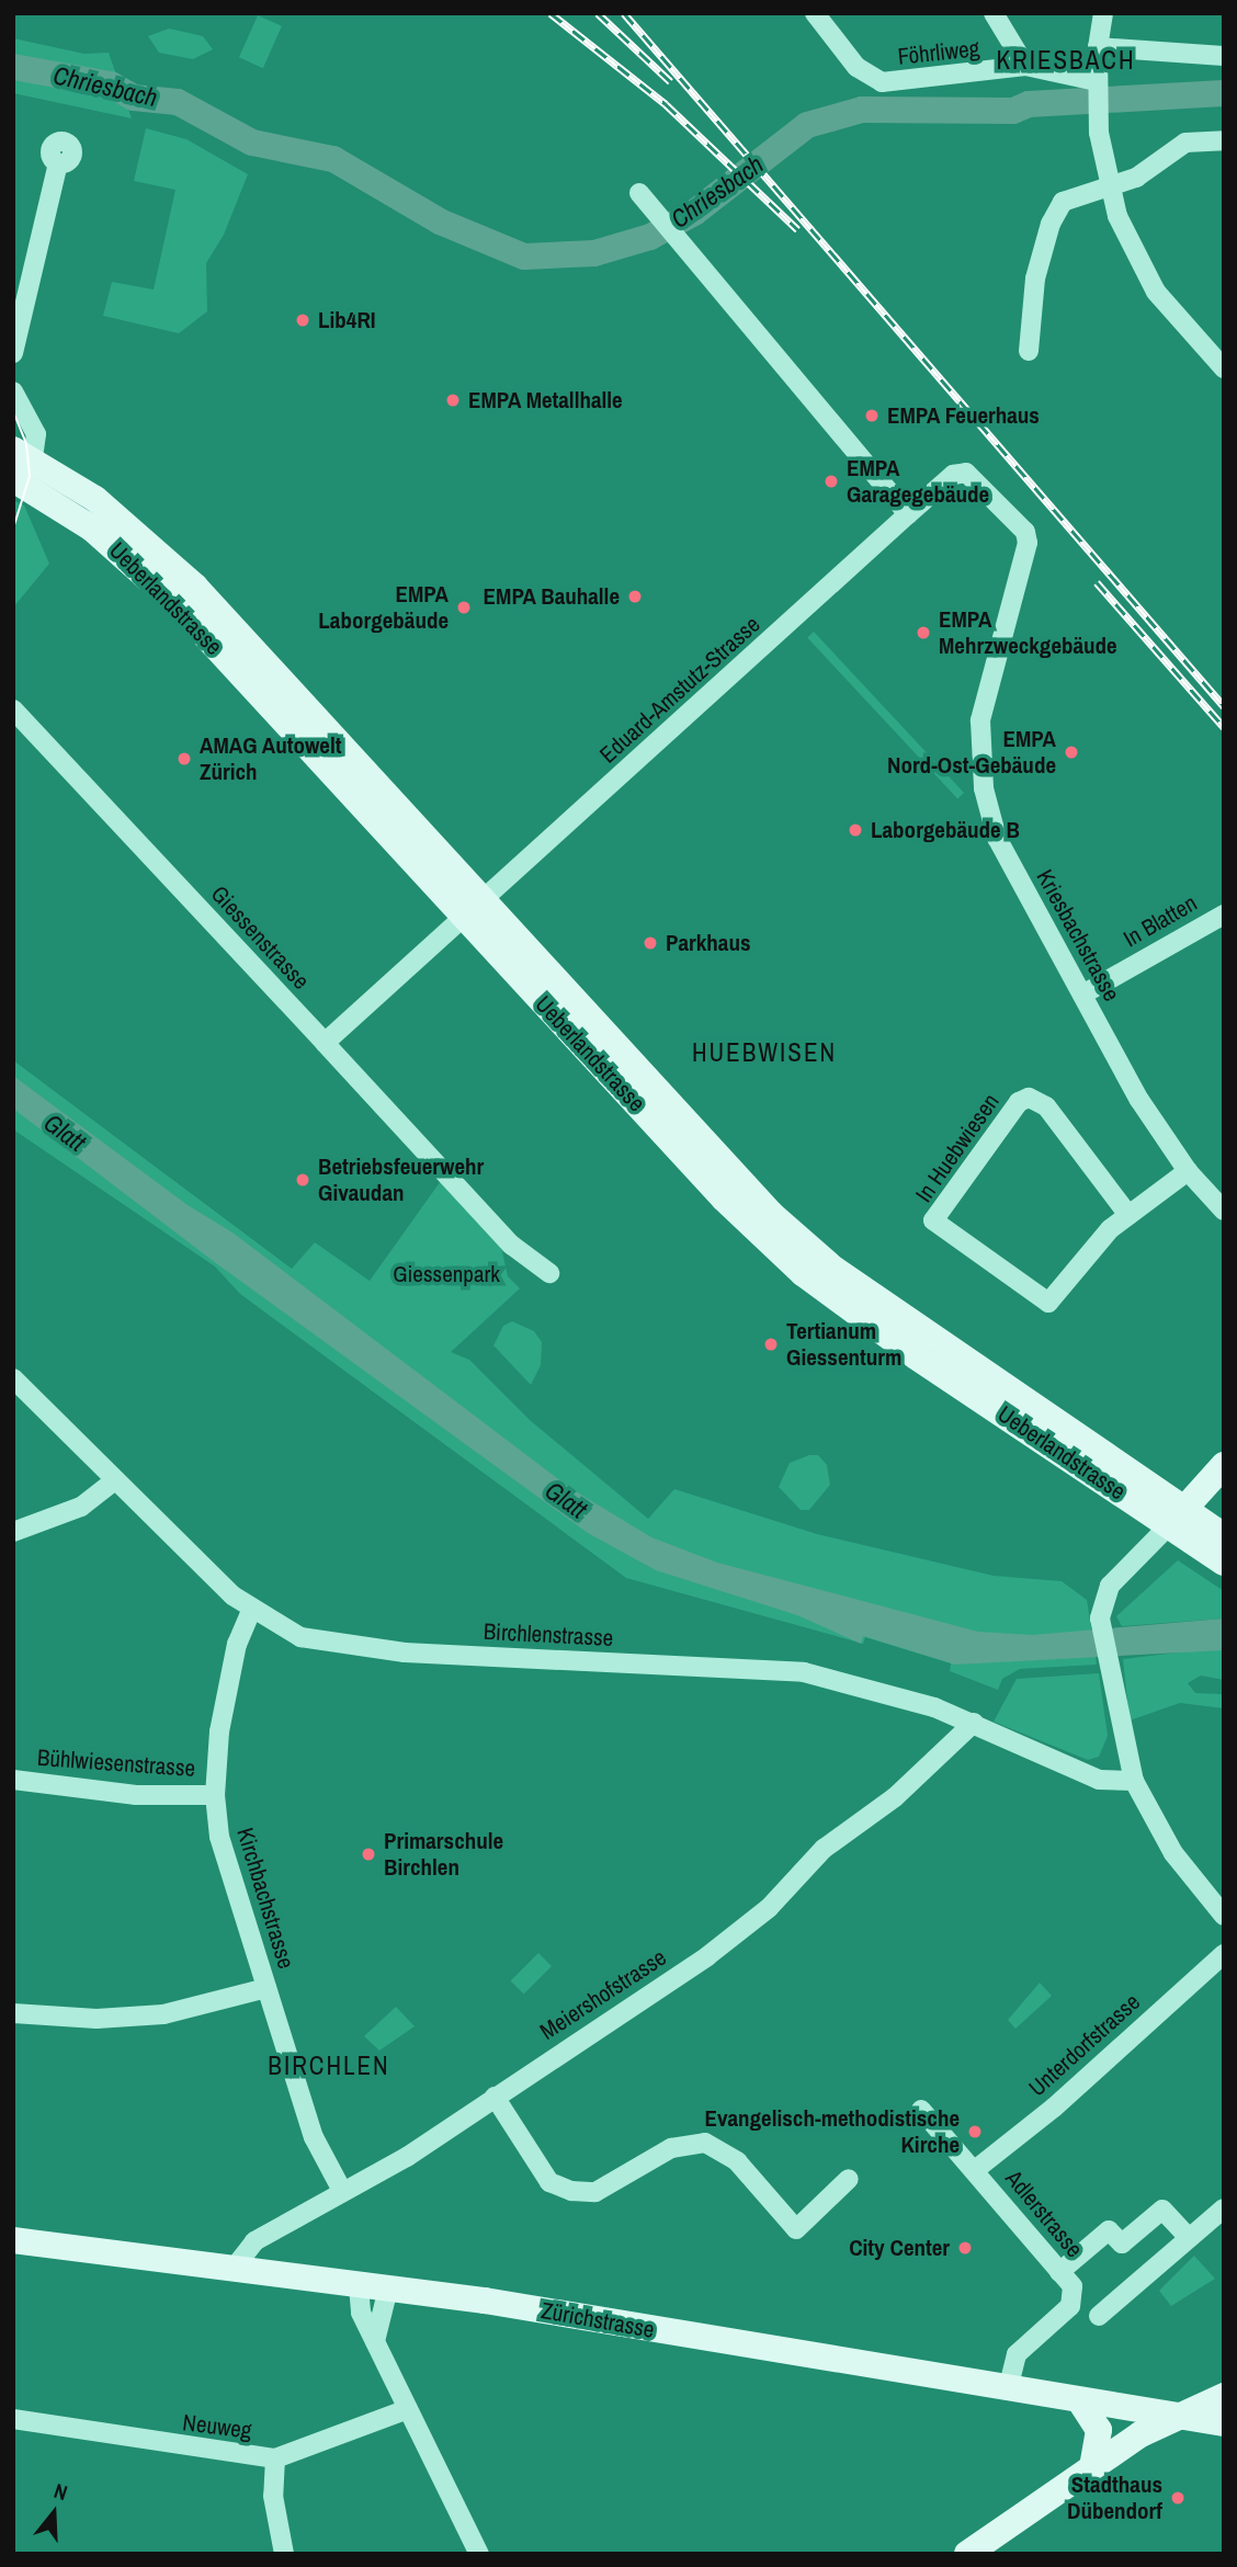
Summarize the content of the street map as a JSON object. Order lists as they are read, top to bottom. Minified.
{"streets":{"main road":["Ueberlandstrasse","Zürichstrasse"],"street":["Föhrliweg","Eduard-Amstutz-Strasse","In Blatten","Kriesbachstrasse","Giessenstrasse","In Huebwiesen","Birchlenstrasse","Bühlwiesenstrasse","Kirchbachstrasse","Meiershofstrasse","Unterdorfstrasse","Adlerstrasse","Neuweg"]},"crossings":[["Ueberlandstrasse","Eduard-Amstutz-Strasse"],["Eduard-Amstutz-Strasse","Kriesbachstrasse"],["In Blatten","Kriesbachstrasse"],["Kriesbachstrasse","In Huebwiesen"],["Birchlenstrasse","Kirchbachstrasse"],["Birchlenstrasse","Meiershofstrasse"],["Bühlwiesenstrasse","Kirchbachstrasse"],["Kirchbachstrasse","Meiershofstrasse"],["Meiershofstrasse","Zürichstrasse"],["Unterdorfstrasse","Adlerstrasse"],["Adlerstrasse","Zürichstrasse"]],"districts":["KRIESBACH","HUEBWISEN","BIRCHLEN"],"water":["Chriesbach","Glatt"],"parks":["Giessenpark"],"places":["Lib4RI","EMPA Metallhalle","EMPA Feuerhaus","EMPA Garagegebäude","EMPA Bauhalle","EMPA Laborgebäude","EMPA Mehrzweckgebäude","EMPA Nord-Ost-Gebäude","AMAG Autowelt Zürich","Laborgebäude B","Parkhaus","Betriebsfeuerwehr Givaudan","Tertianum Giessenturm","Primarschule Birchlen","Evangelisch-methodistische Kirche","City Center","Stadthaus Dübendorf"],"north":"top"}
